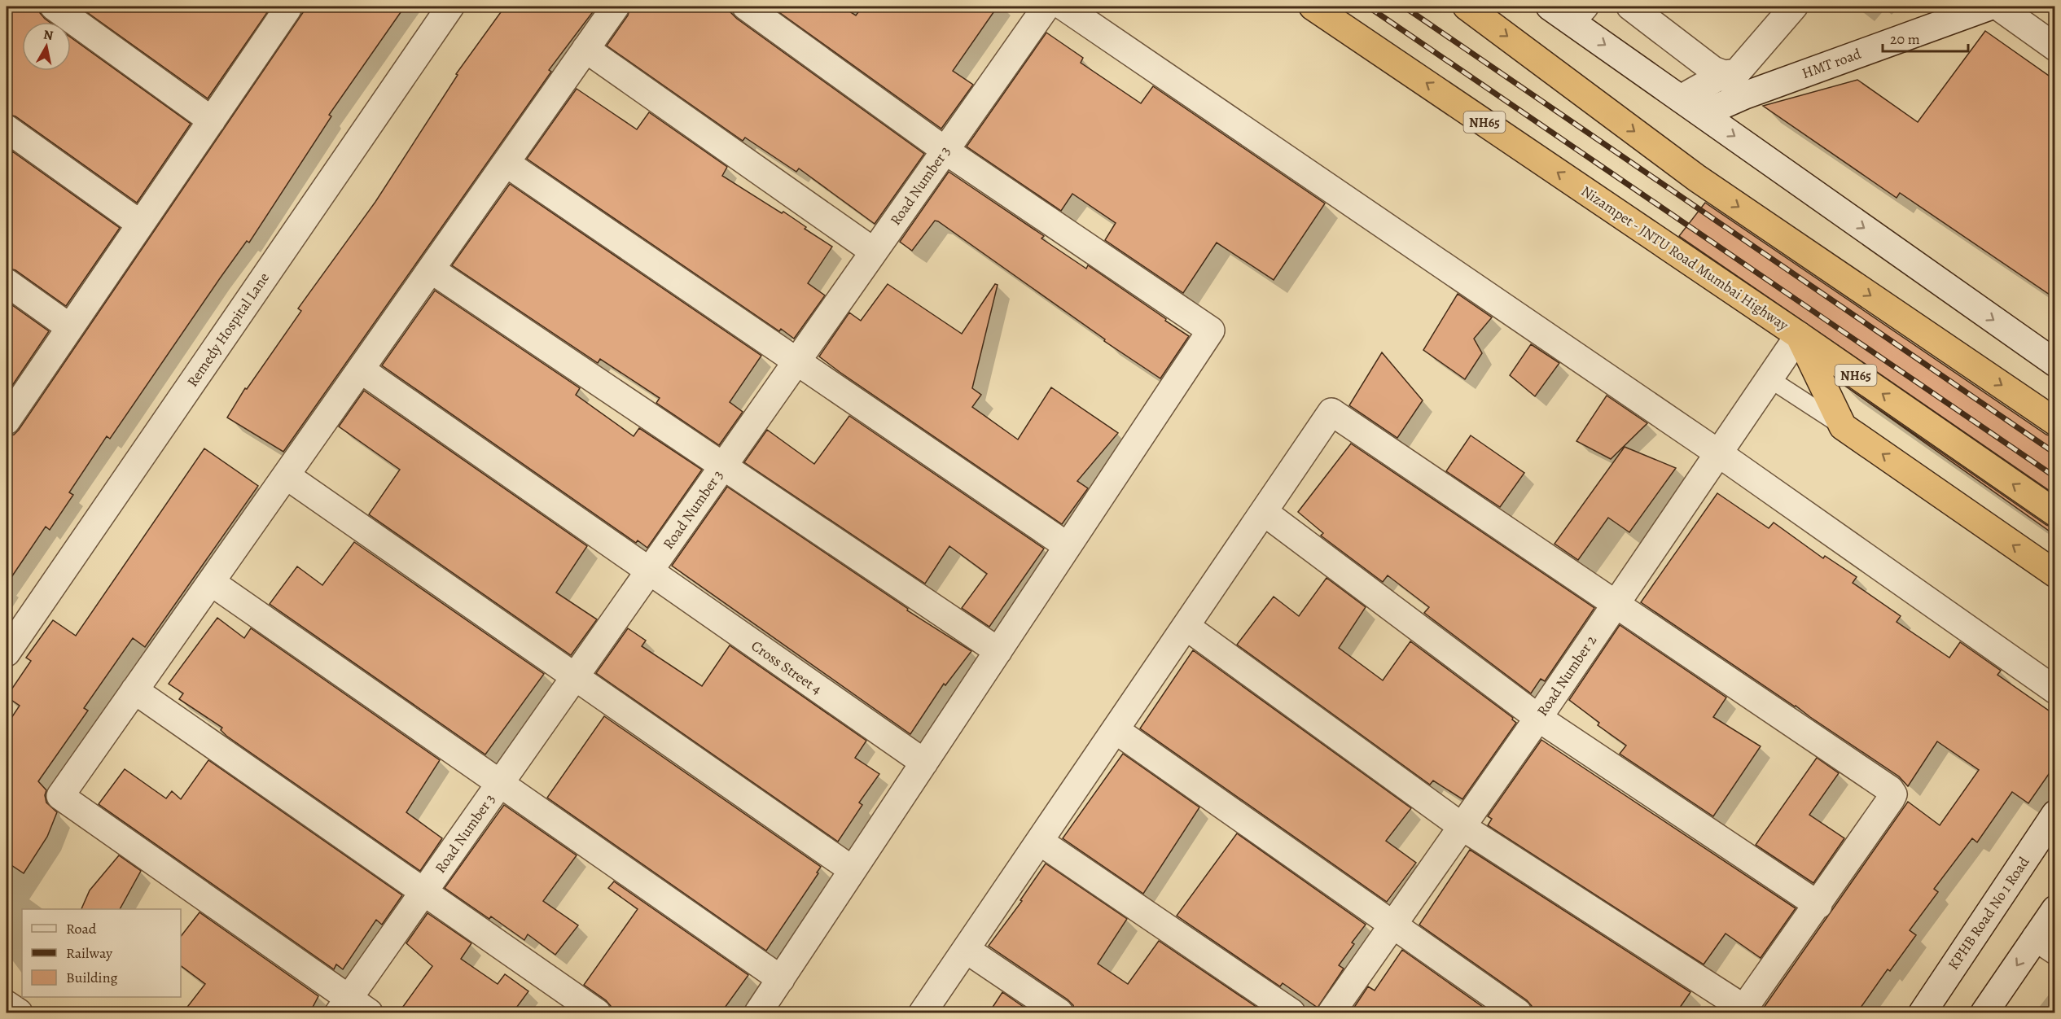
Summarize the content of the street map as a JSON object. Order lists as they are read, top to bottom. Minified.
{"streets":{"highway":["NH65","Nizampet - JNTU Road Mumbai Highway"],"street":["HMT road","Road Number 3","Remedy Hospital Lane","Cross Street 4","Road Number 2","KPHB Road No 1 Road"]},"crossings":[["Road Number 3","Cross Street 4"],["Nizampet - JNTU Road Mumbai Highway","Road Number 2"]],"legend":["Road","Railway","Building"],"scale_bar":"20 m","north":"top"}
